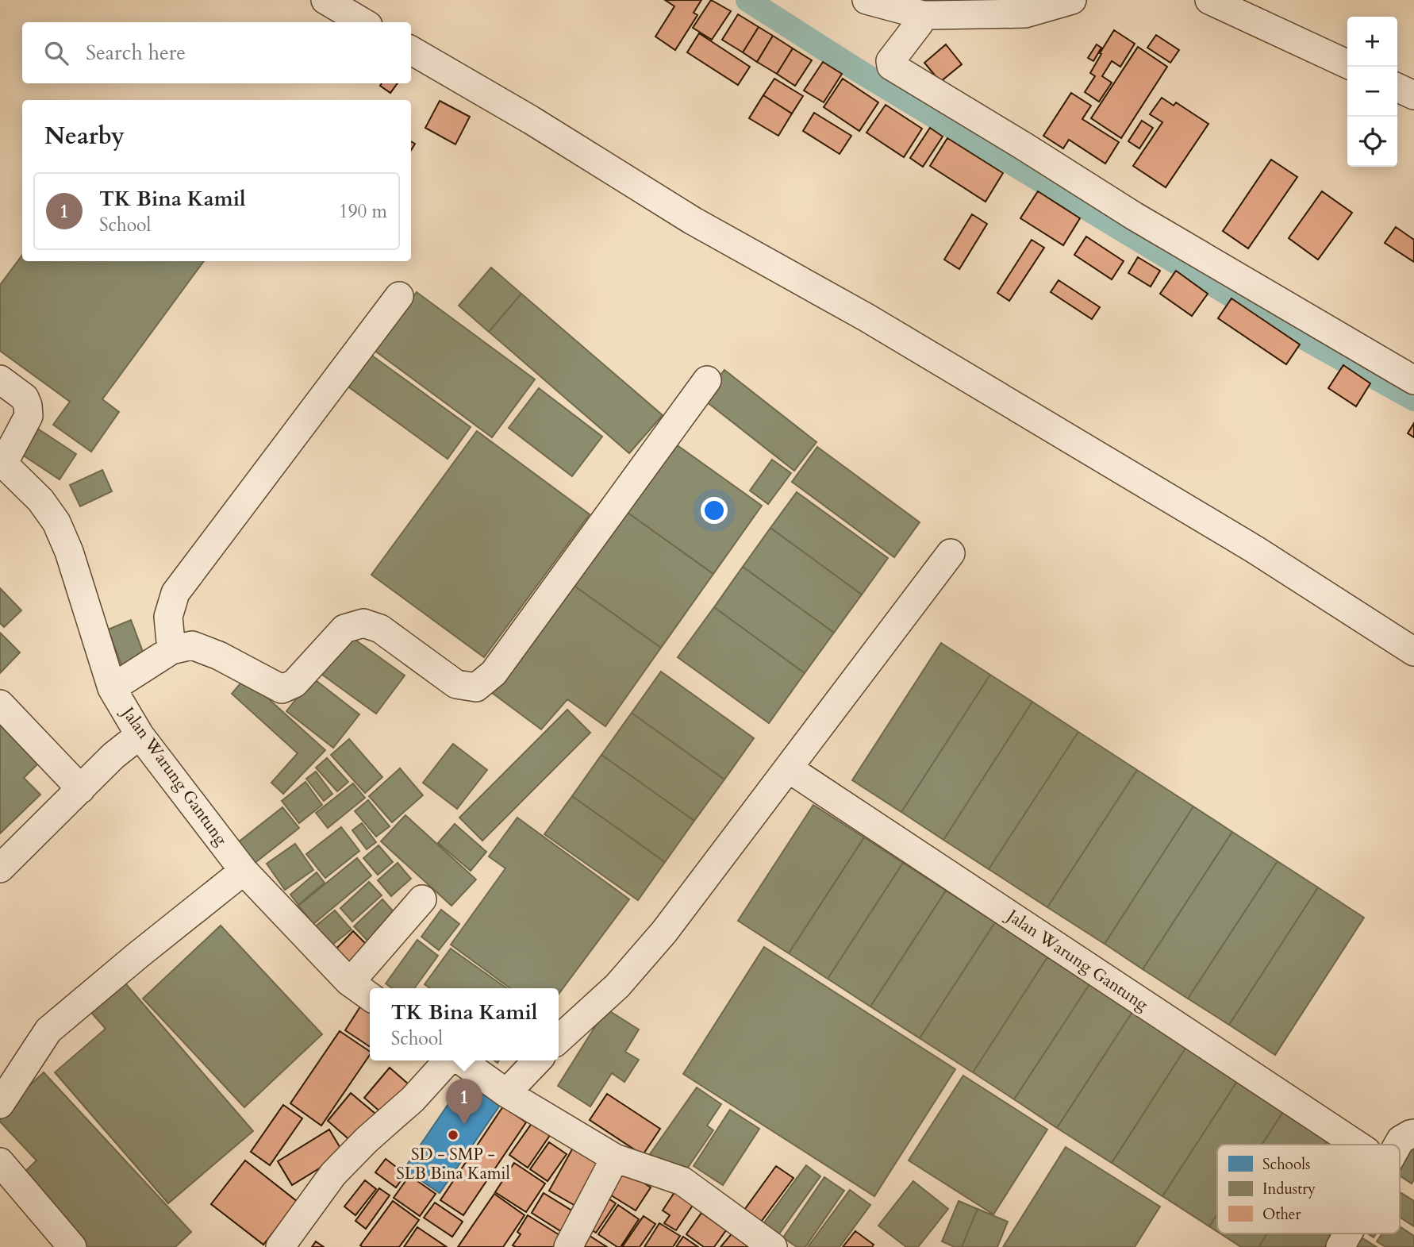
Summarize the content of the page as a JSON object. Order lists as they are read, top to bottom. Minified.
{"streets":{"street":["Jalan Warung Gantung"]},"places":["SD - SMP - SLB Bina Kamil"],"legend":["Schools","Industry","Other"],"page":{"map_buttons":["+","−"],"search":"Search here","heading":"Nearby","list":[{"mark":"1","name":"TK Bina Kamil","note":"School","value":"190 m"}],"popup":["TK Bina Kamil","School"],"pins":"1"}}
